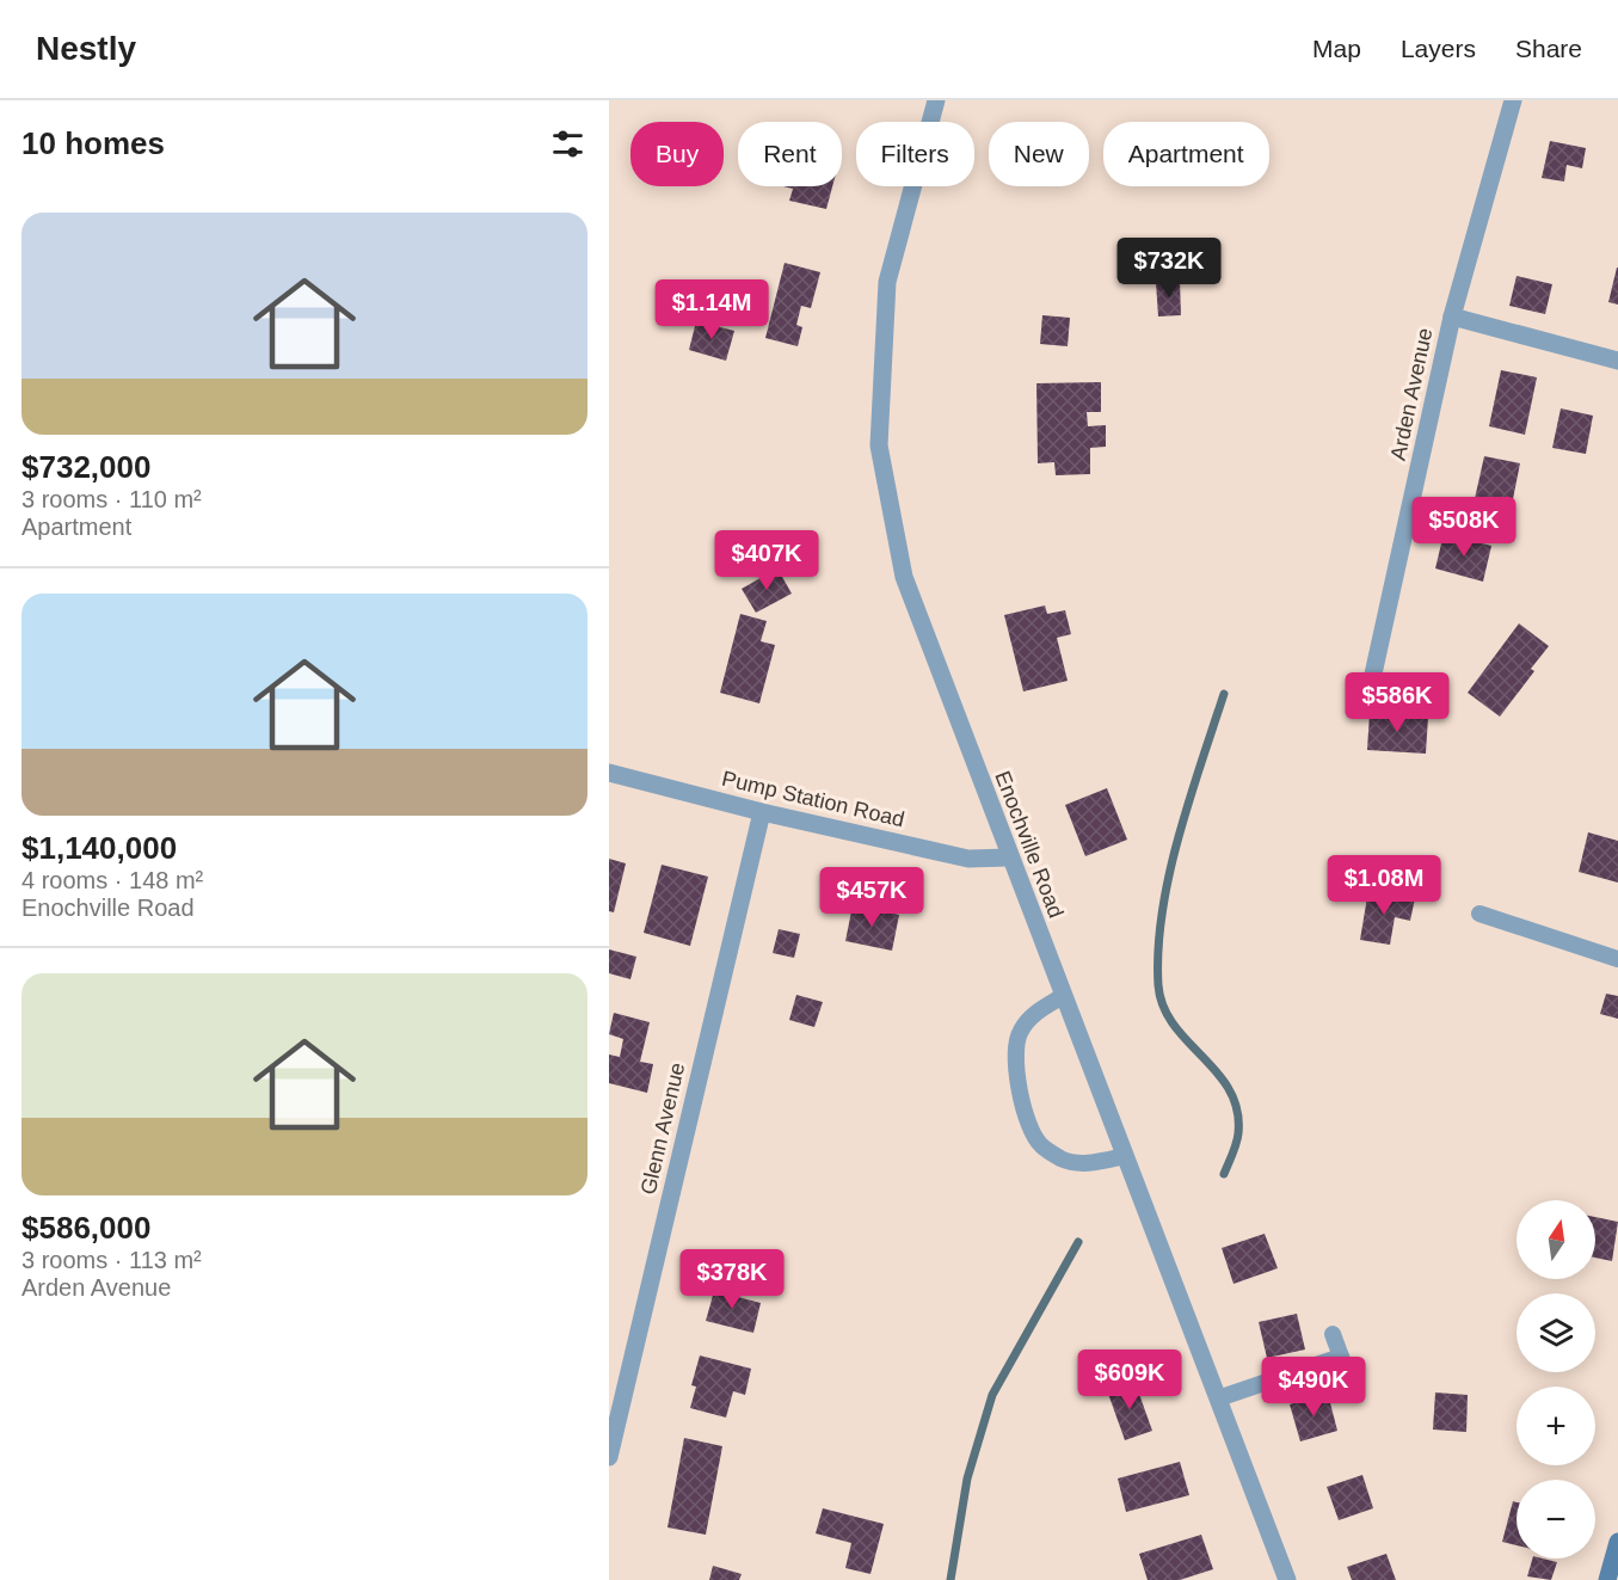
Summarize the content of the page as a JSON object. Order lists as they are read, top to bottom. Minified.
{"streets":{"street":["Arden Avenue","Pump Station Road","Enochville Road","Glenn Avenue"]},"crossings":[["Pump Station Road","Enochville Road"],["Pump Station Road","Glenn Avenue"]],"north":"top","page":{"header":"Nestly","nav":["Map","Layers","Share"],"heading":"10 homes","chip":["Buy","Rent","Filters","New","Apartment"],"list":[{"name":"$732,000","note":"3 rooms · 110 m² · Apartment"},{"name":"$1,140,000","note":"4 rooms · 148 m² · Enochville Road"},{"name":"$586,000","note":"3 rooms · 113 m² · Arden Avenue"}],"price":["$732K","$1.14M","$508K","$407K","$586K","$1.08M","$457K","$378K","$609K","$490K"],"map_buttons":["+","−"]}}
